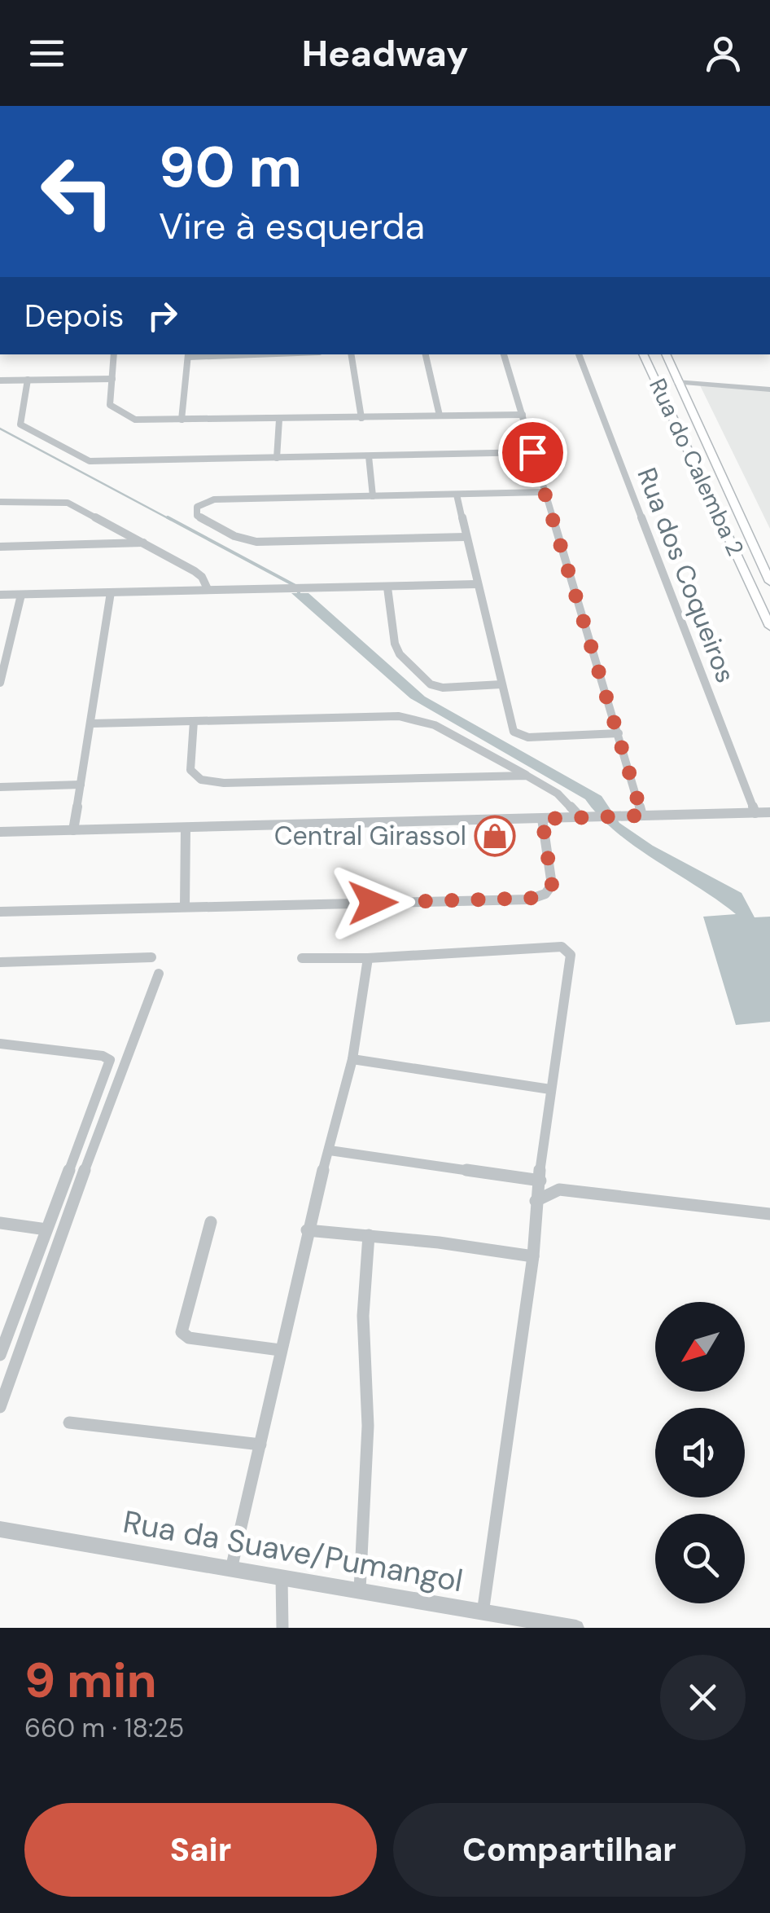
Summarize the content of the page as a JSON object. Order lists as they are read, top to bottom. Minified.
{"streets":{"main road":["Rua do Calemba 2"],"street":["Rua dos Coqueiros","Rua da Suave/Pumangol"]},"places":{"shop":["Central Girassol"]},"north":"bottom left","page":{"header":"Headway","turn":["90 m","Vire à esquerda"],"then":"Depois","heading":["9 min","660 m · 18:25"],"buttons":["Sair","Compartilhar"]}}
